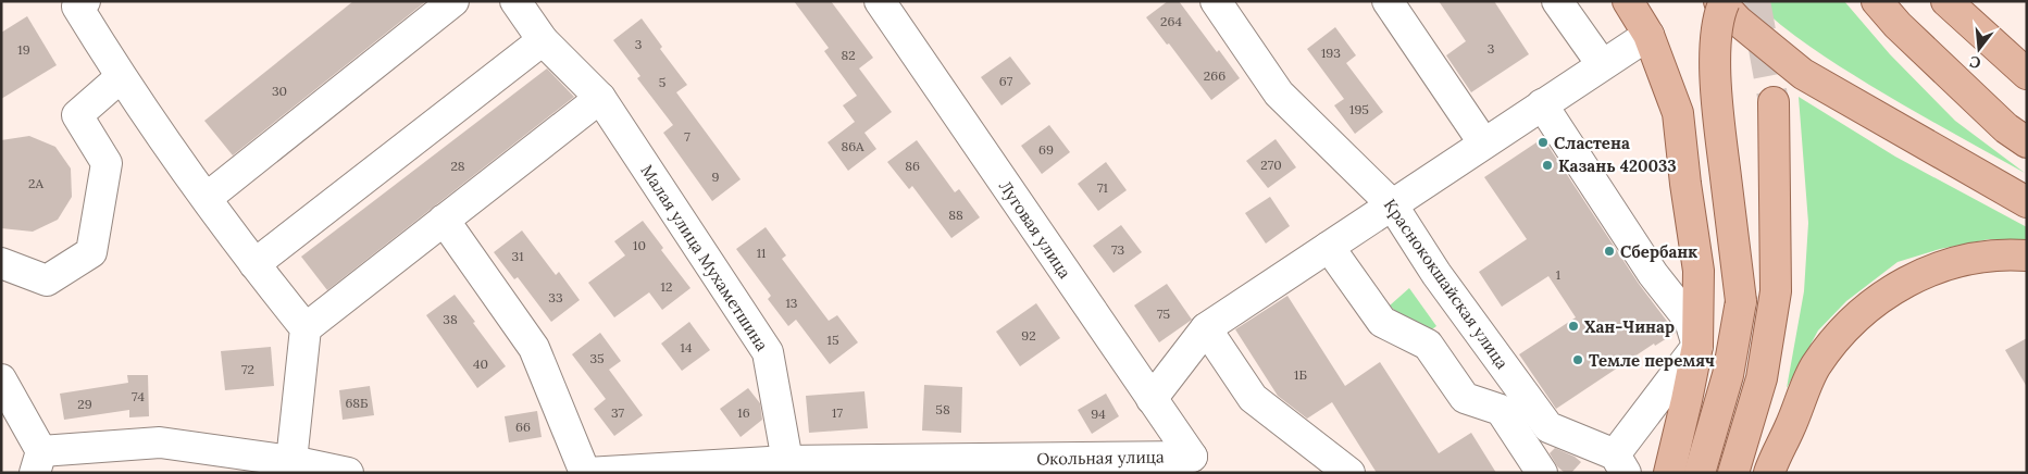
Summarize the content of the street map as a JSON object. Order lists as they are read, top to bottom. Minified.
{"streets":{"street":["Луговая улица","Малая улица Мухаметшина","Краснококшайская улица","Окольная улица"]},"crossings":[["Луговая улица","Окольная улица"],["Малая улица Мухаметшина","Окольная улица"]],"places":["Сластена","Казань 420033","Сбербанк","Хан-Чинар","Темле перемяч"],"house_numbers":["264","3","3","19","193","82","266","67","5","30","195","7","86А","69","270","28","86","9","2А","71","88","10","73","11","31","1","12","33","13","75","38","92","15","14","35","40","72","1Б","74","68Б","29","58","37","16","17","94","66"],"north":"bottom"}
